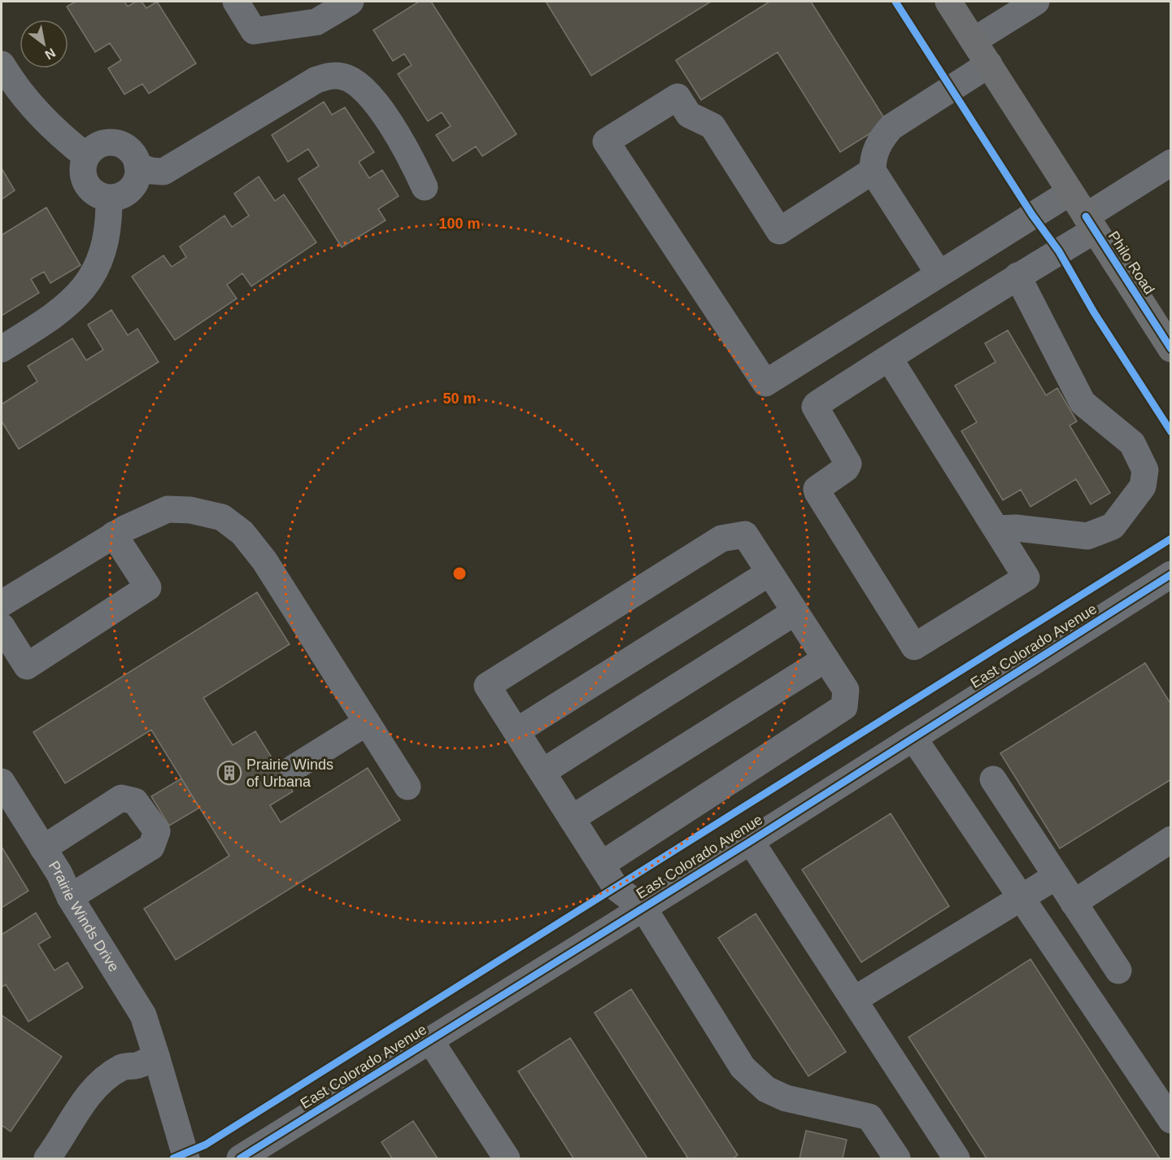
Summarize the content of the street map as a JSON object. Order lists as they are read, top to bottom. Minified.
{"streets":{"main road":["Philo Road"],"street":["East Colorado Avenue","Prairie Winds Drive"]},"places":{"building":["Prairie Winds of Urbana"]},"north":"bottom right","rings":["100 m","50 m"]}
